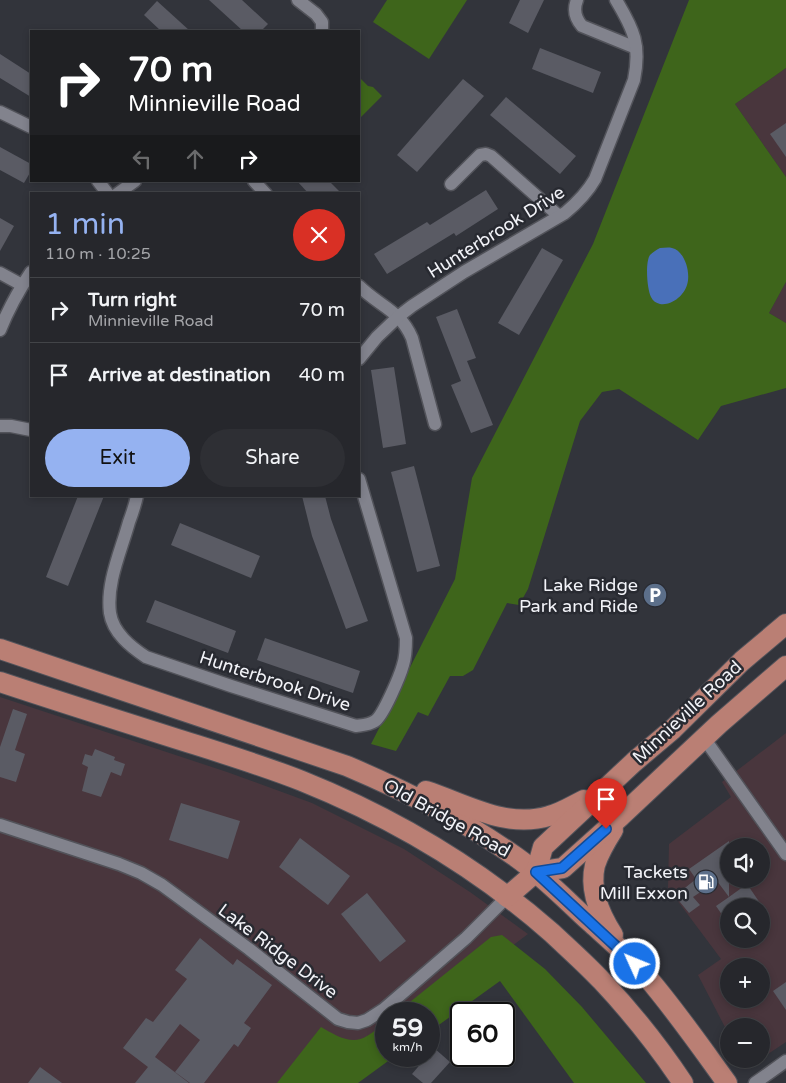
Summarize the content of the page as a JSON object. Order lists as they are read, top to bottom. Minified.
{"streets":{"main road":["Minnieville Road","Old Bridge Road"],"street":["Hunterbrook Drive","Lake Ridge Drive"]},"crossings":[["Minnieville Road","Old Bridge Road"],["Old Bridge Road","Lake Ridge Drive"]],"places":{"parking":["Lake Ridge Park and Ride"],"fuel station":["Tackets Mill Exxon"]},"page":{"turn":["70 m","Minnieville Road"],"heading":["1 min","110 m · 10:25"],"list":[{"name":"Turn right","note":"Minnieville Road","value":"70 m"},{"name":"Arrive at destination","value":"40 m"}],"buttons":["Exit","Share"],"map_buttons":["+","−"],"speed":"59 km/h","limit":"60"}}
